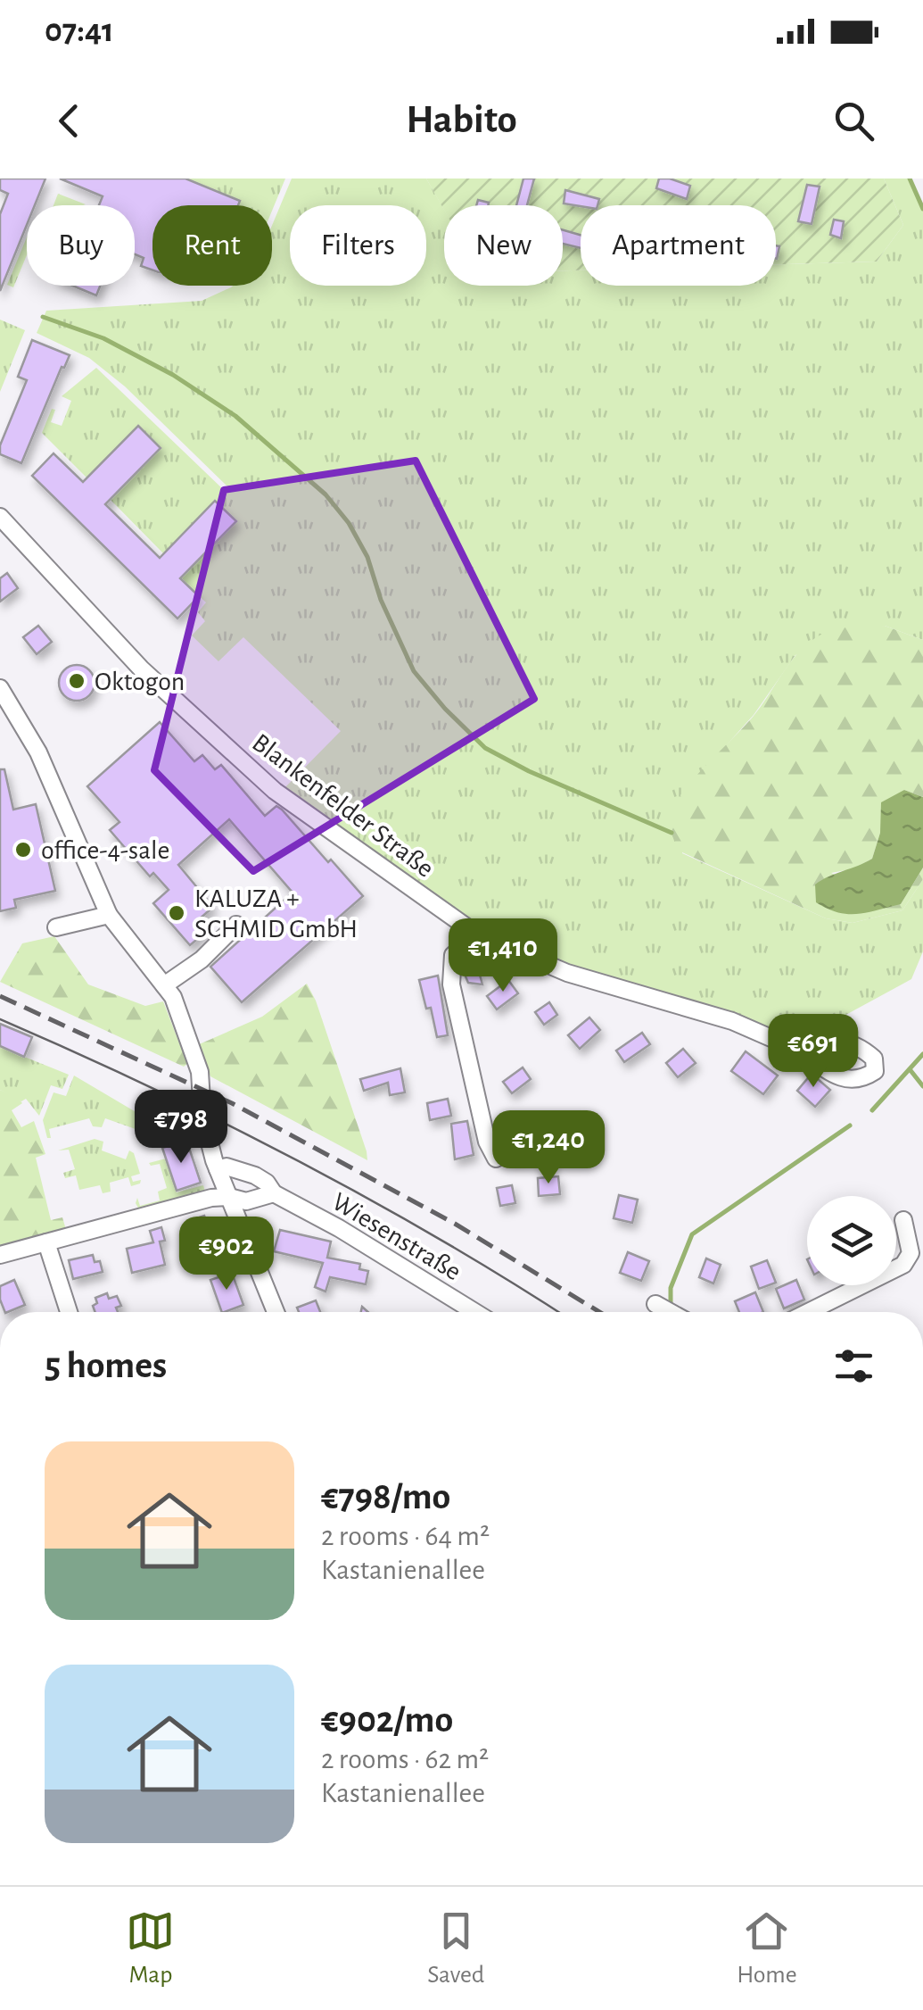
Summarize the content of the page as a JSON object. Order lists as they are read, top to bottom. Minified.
{"streets":{"street":["Blankenfelder Straße","Wiesenstraße"]},"places":["Oktogon","office-4-sale","KALUZA + SCHMID GmbH"],"page":{"status":"07:41","header":"Habito","chip":["Buy","Rent","Filters","New","Apartment"],"price":["€1,410","€691","€798","€1,240","€902"],"heading":"5 homes","list":[{"name":"€798/mo","note":"2 rooms · 64 m² · Kastanienallee"},{"name":"€902/mo","note":"2 rooms · 62 m² · Kastanienallee"}],"tabs":["Map","Saved","Home"]}}
